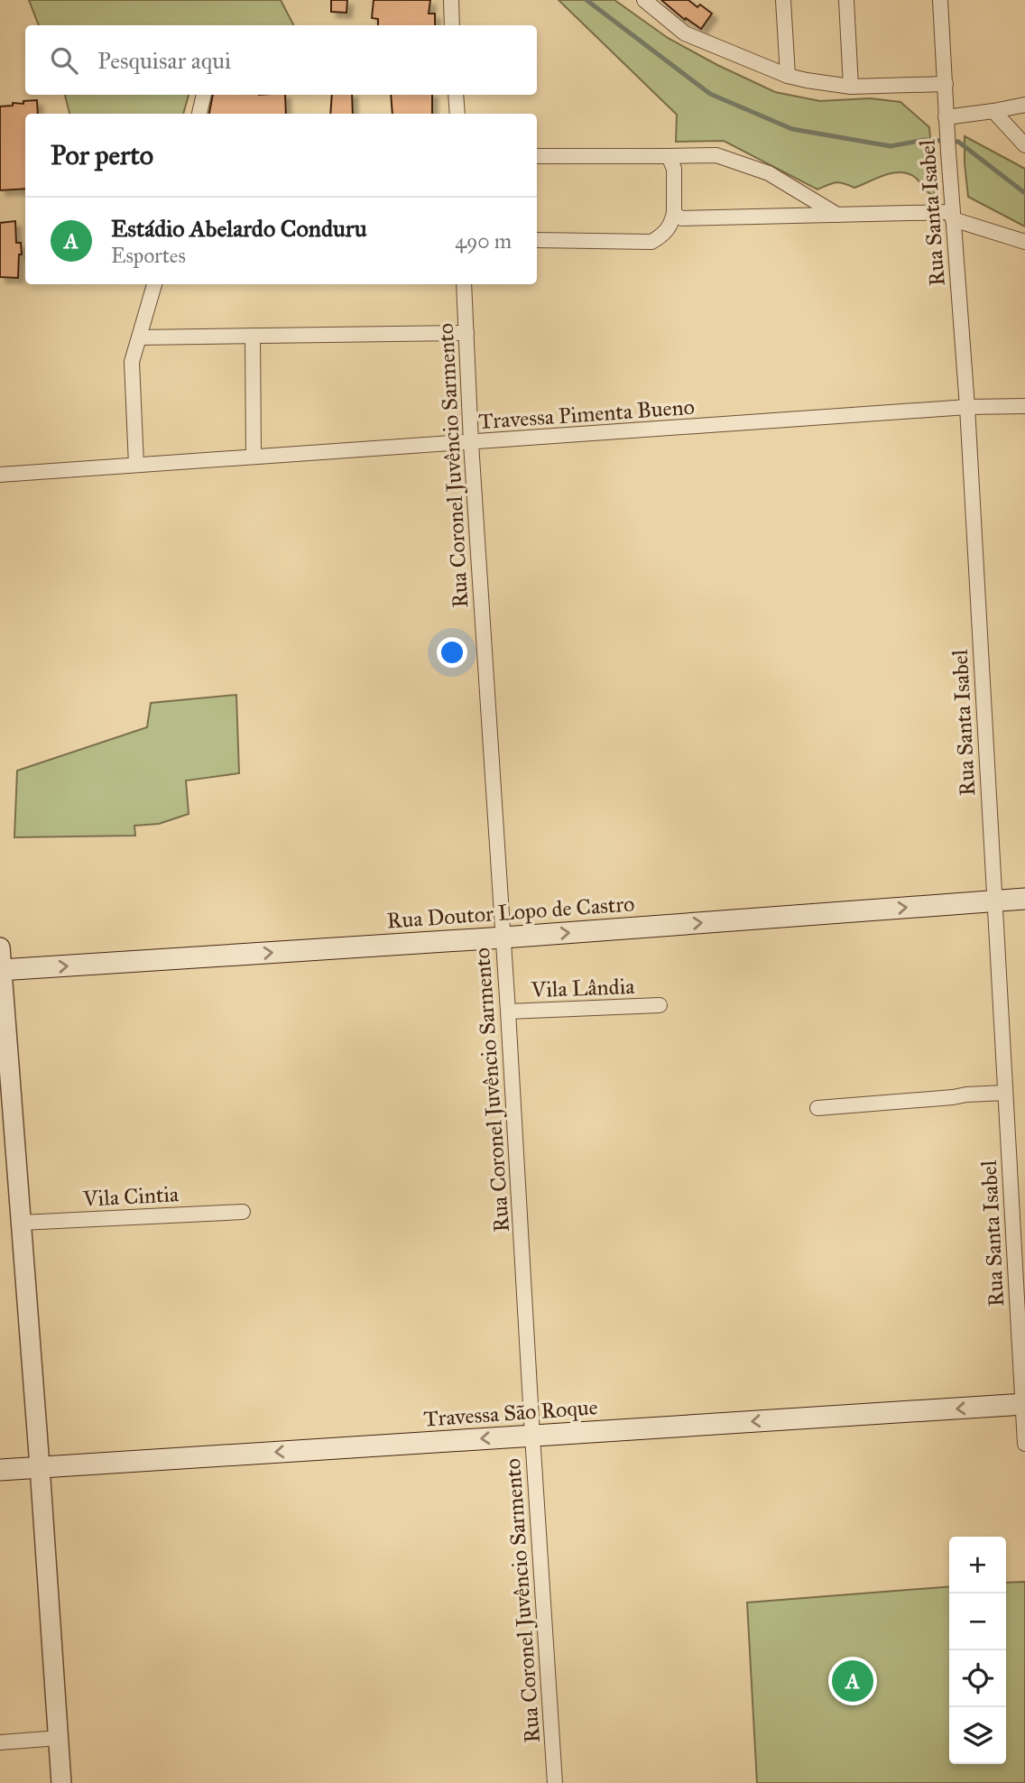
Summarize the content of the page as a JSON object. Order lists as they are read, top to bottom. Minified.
{"streets":{"main road":["Rua Doutor Lopo de Castro","Travessa São Roque"],"street":["Rua Santa Isabel","Travessa Pimenta Bueno","Rua Coronel Juvêncio Sarmento","Vila Lândia","Vila Cintia"]},"crossings":[["Rua Santa Isabel","Travessa Pimenta Bueno"],["Rua Santa Isabel","Rua Doutor Lopo de Castro"],["Rua Santa Isabel","Travessa São Roque"],["Travessa Pimenta Bueno","Rua Coronel Juvêncio Sarmento"],["Rua Coronel Juvêncio Sarmento","Rua Doutor Lopo de Castro"],["Rua Coronel Juvêncio Sarmento","Vila Lândia"],["Rua Coronel Juvêncio Sarmento","Travessa São Roque"]],"one_way":["Rua Doutor Lopo de Castro","Travessa São Roque"],"page":{"search":"Pesquisar aqui","heading":"Por perto","list":[{"mark":"A","name":"Estádio Abelardo Conduru","note":"Esportes","value":"490 m"}],"map_buttons":["+","−"],"pins":"A"}}
